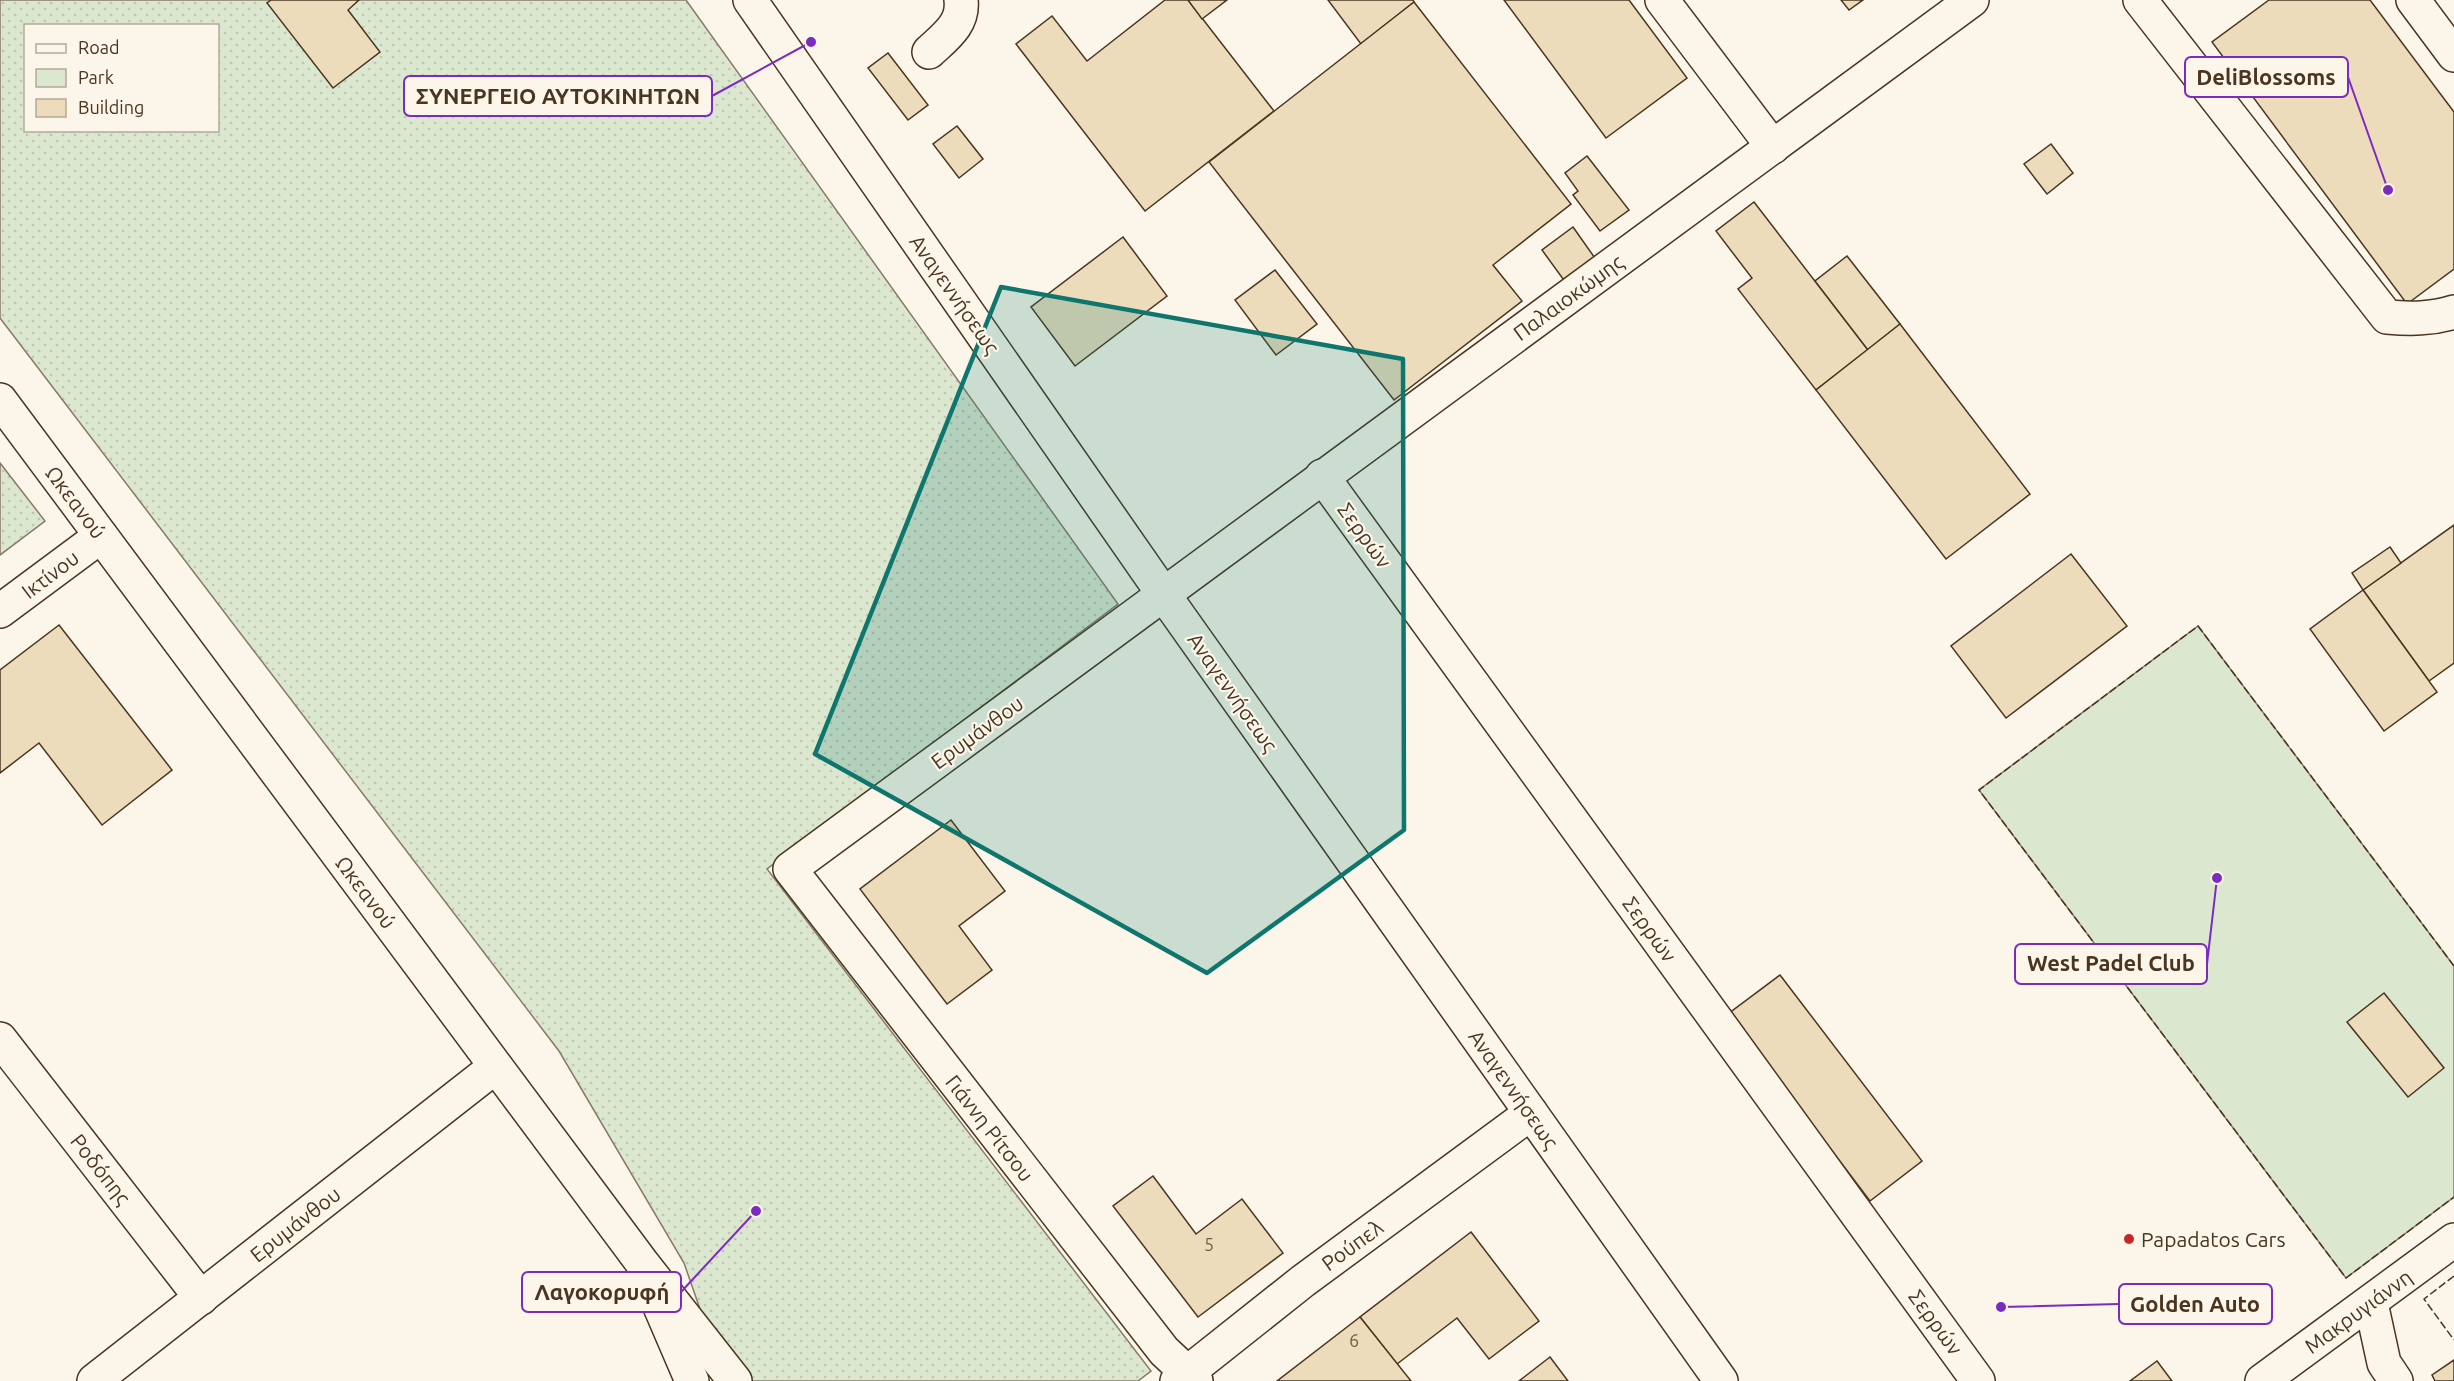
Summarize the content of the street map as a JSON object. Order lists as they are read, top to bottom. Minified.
{"streets":{"street":["Αναγεννήσεως","Παλαιοκώμης","Ωκεανού","Σερρών","Ικτίνου","Ερυμάνθου","Γιάννη Ρίτσου","Ροδόπης","Ρούπελ","Μακρυγιάννη"]},"crossings":[["Αναγεννήσεως","Παλαιοκώμης"],["Αναγεννήσεως","Ερυμάνθου"],["Αναγεννήσεως","Ρούπελ"],["Παλαιοκώμης","Σερρών"],["Παλαιοκώμης","Ερυμάνθου"],["Ωκεανού","Ικτίνου"],["Ωκεανού","Ερυμάνθου"],["Ερυμάνθου","Γιάννη Ρίτσου"],["Ερυμάνθου","Ροδόπης"],["Γιάννη Ρίτσου","Ρούπελ"]],"places":["ΣΥΝΕΡΓΕΙΟ ΑΥΤΟΚΙΝΗΤΩΝ","DeliBlossoms","West Padel Club","Λαγοκορυφή","Papadatos Cars","Golden Auto"],"house_numbers":["5","6"],"legend":["Road","Park","Building"]}
